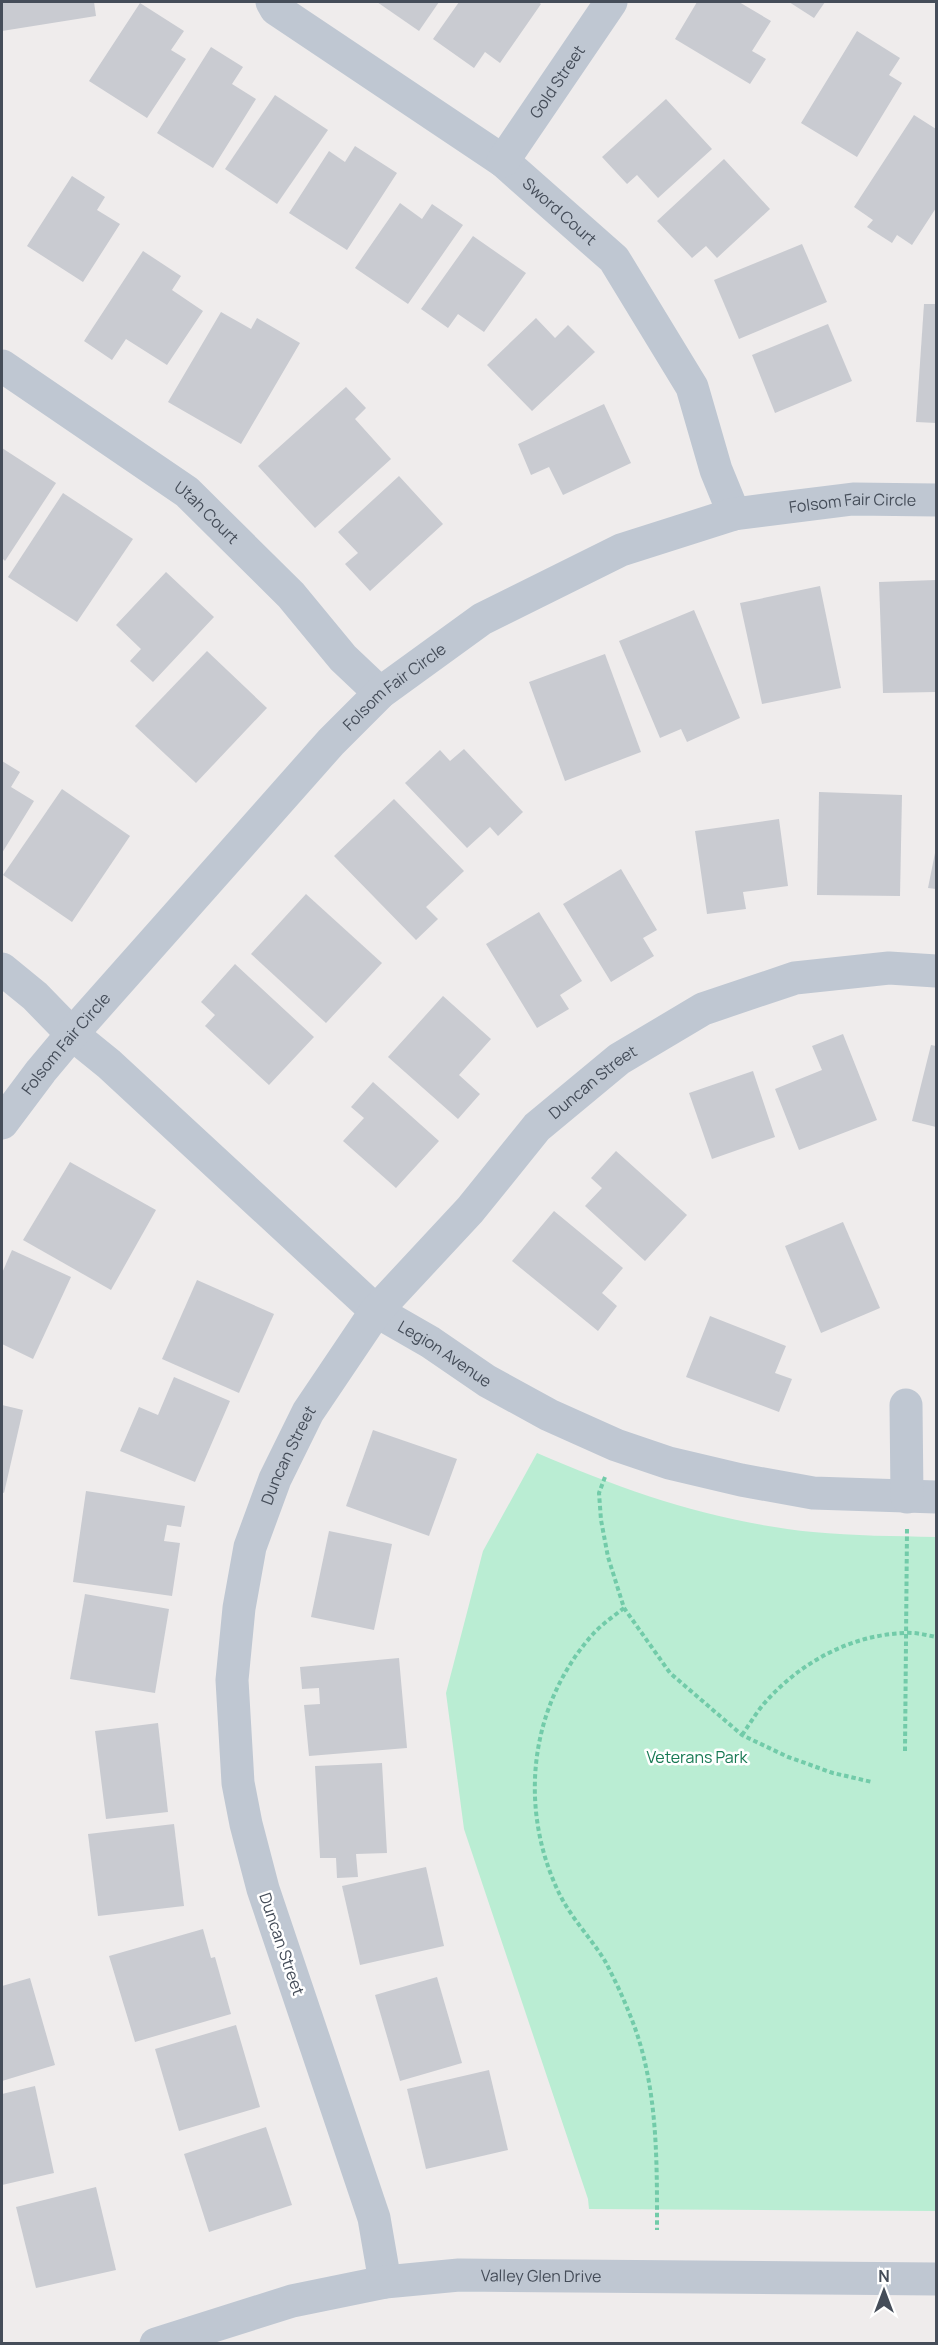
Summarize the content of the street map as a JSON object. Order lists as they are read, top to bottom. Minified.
{"streets":{"street":["Gold Street","Sword Court","Folsom Fair Circle","Utah Court","Duncan Street","Legion Avenue","Valley Glen Drive"]},"crossings":[["Gold Street","Sword Court"],["Sword Court","Folsom Fair Circle"],["Folsom Fair Circle","Utah Court"],["Folsom Fair Circle","Legion Avenue"],["Duncan Street","Legion Avenue"],["Duncan Street","Valley Glen Drive"]],"parks":["Veterans Park"],"north":"top"}
